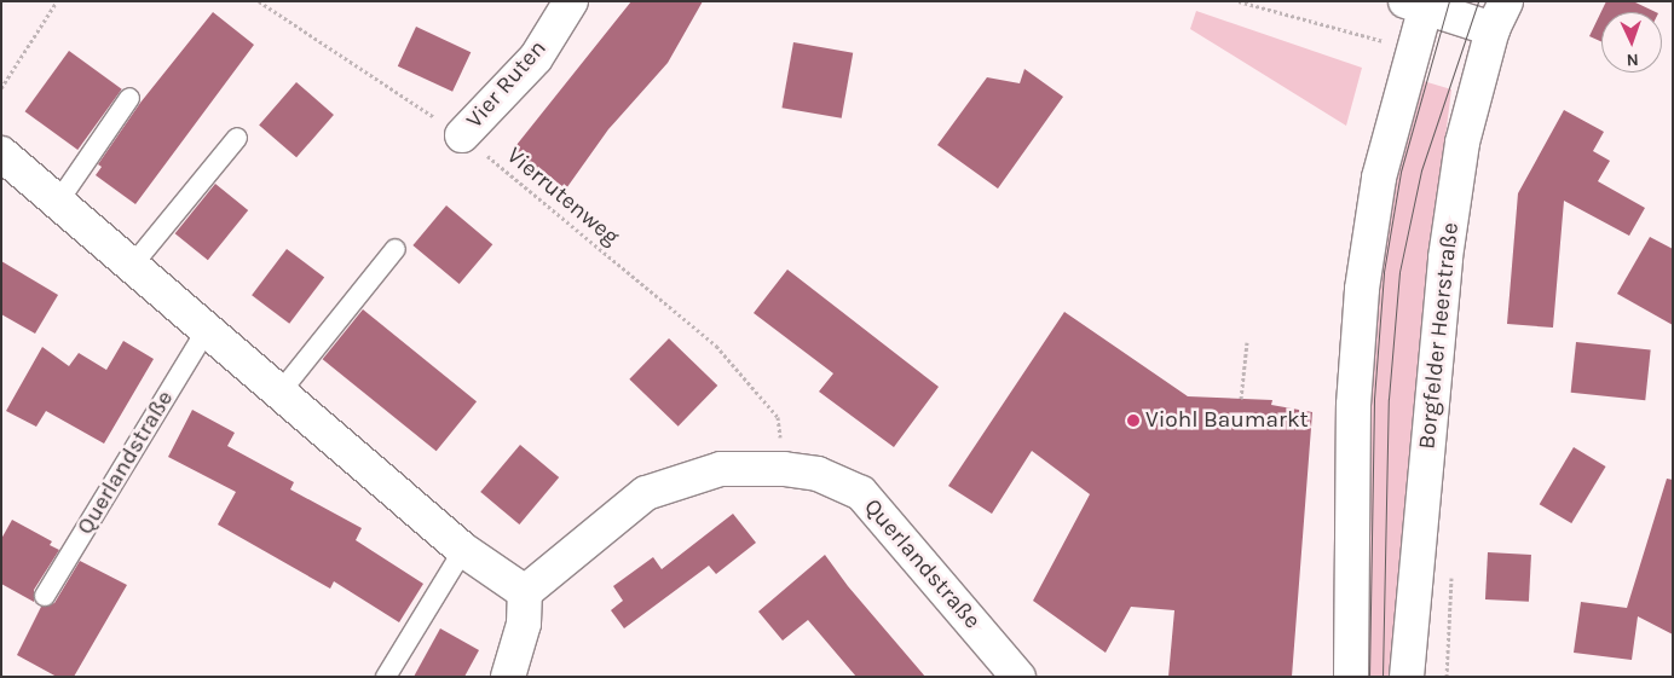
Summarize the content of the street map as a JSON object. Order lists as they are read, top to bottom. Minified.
{"streets":{"street":["Vier Ruten","Borgfelder Heerstraße","Querlandstraße"],"path":["Vierrutenweg"]},"crossings":[["Vier Ruten","Vierrutenweg"],["Vierrutenweg","Querlandstraße"]],"places":["Viohl Baumarkt"],"north":"bottom"}
